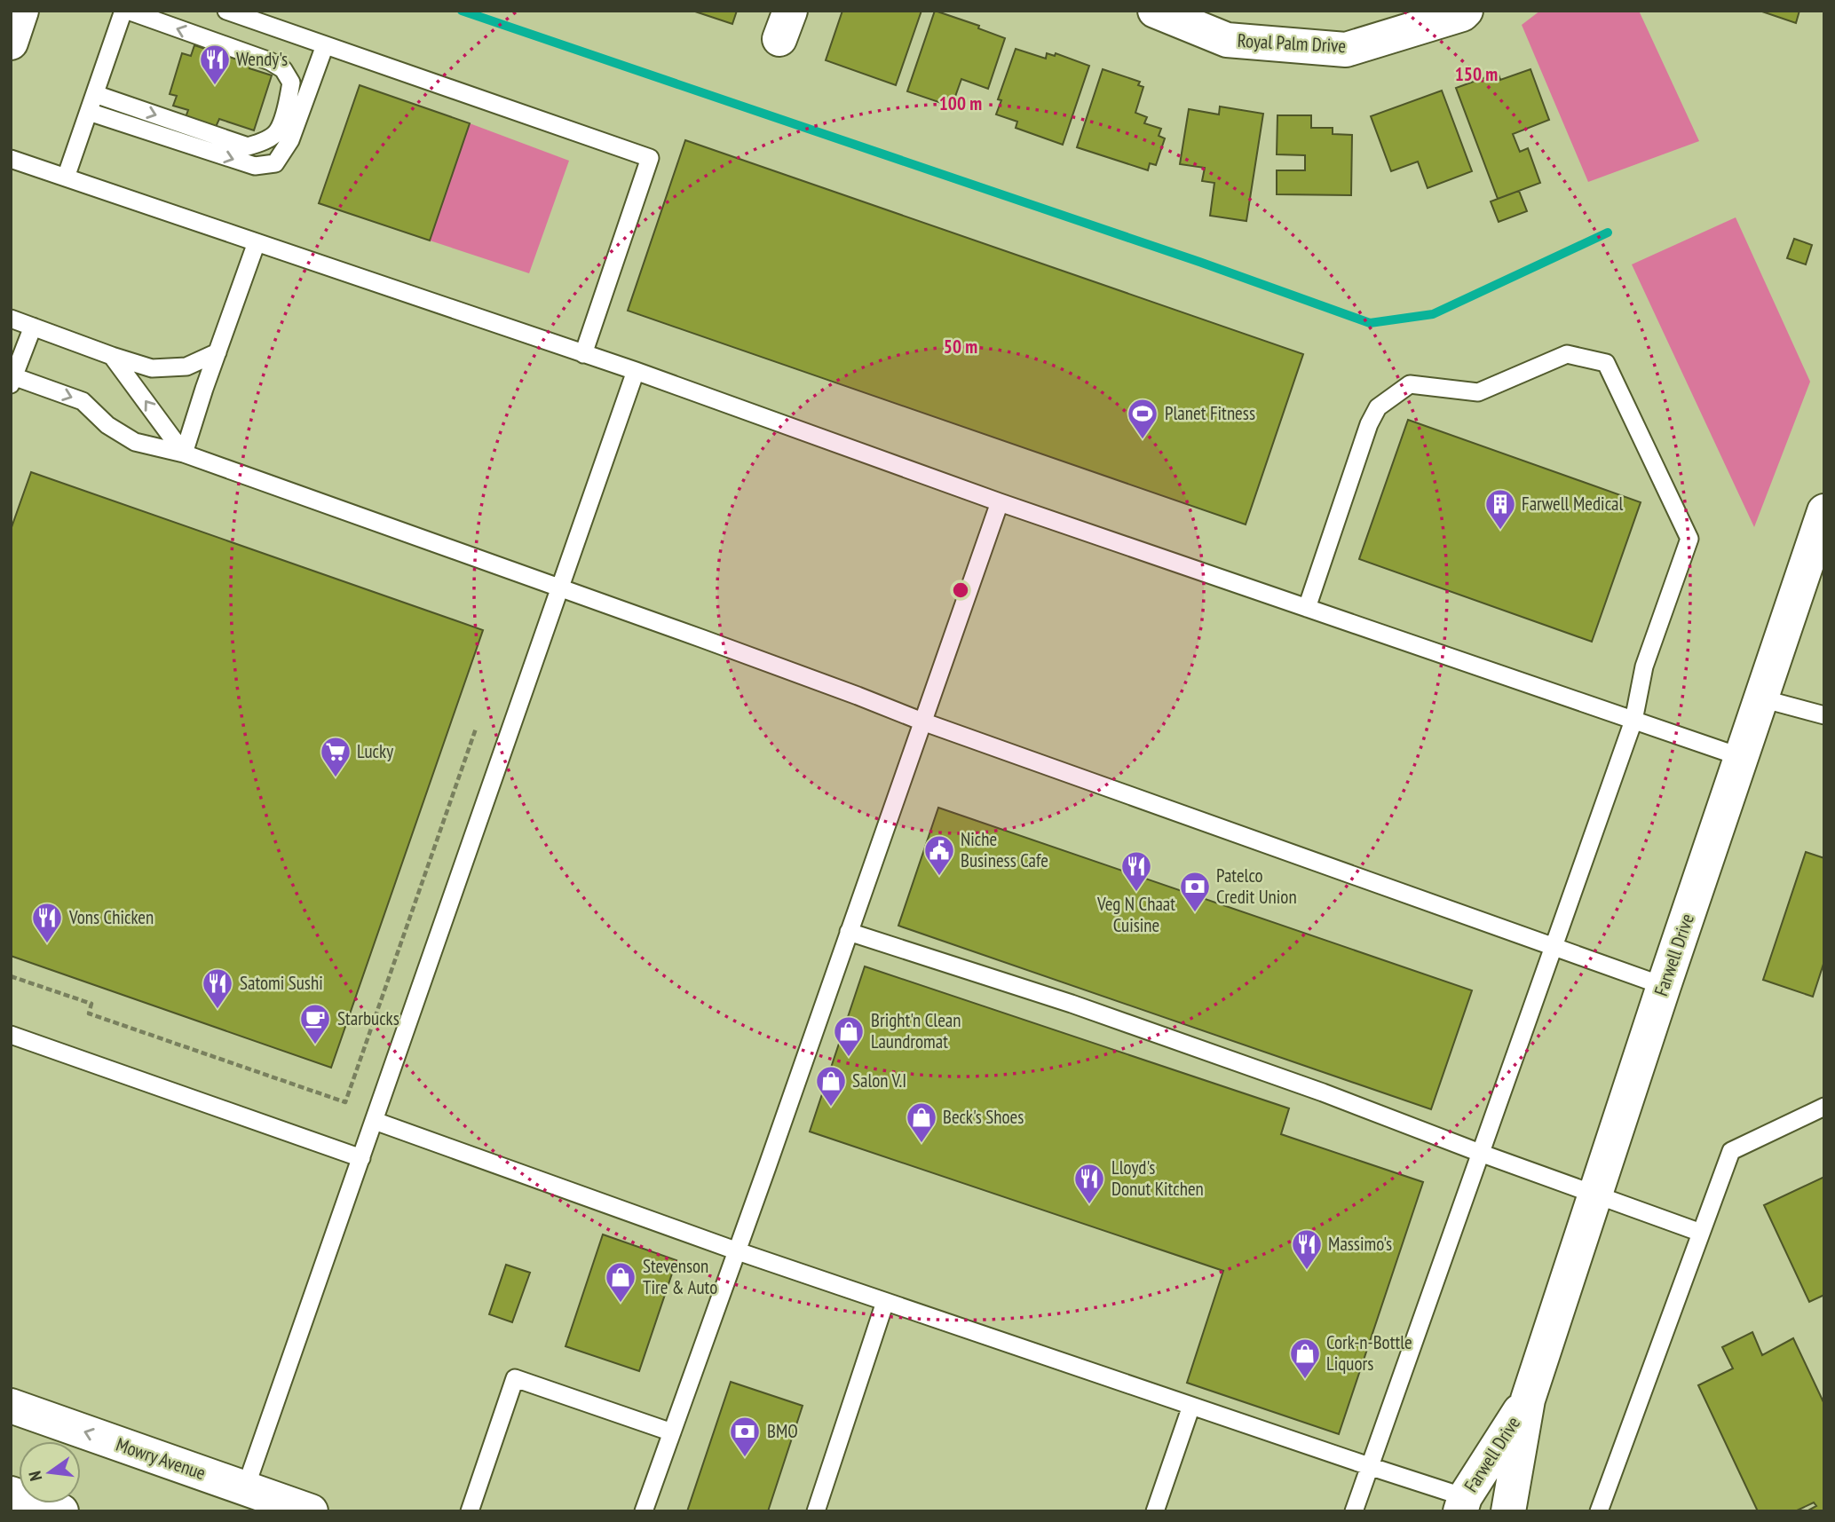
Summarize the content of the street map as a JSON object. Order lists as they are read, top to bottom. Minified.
{"streets":{"street":["Royal Palm Drive","Farwell Drive","Mowry Avenue"]},"one_way":["Mowry Avenue"],"places":{"restaurant":["Wendy's","Veg N Chaat Cuisine","Vons Chicken","Satomi Sushi","Lloyd's Donut Kitchen","Massimo's"],"sports":["Planet Fitness"],"building":["Farwell Medical"],"supermarket":["Lucky"],"public building":["Niche Business Cafe"],"bank":["Patelco Credit Union","BMO"],"cafe":["Starbucks"],"shop":["Bright'n Clean Laundromat","Salon V.I","Beck's Shoes","Stevenson Tire & Auto","Cork-n-Bottle Liquors"]},"north":"left","rings":["150 m","100 m","50 m"]}
